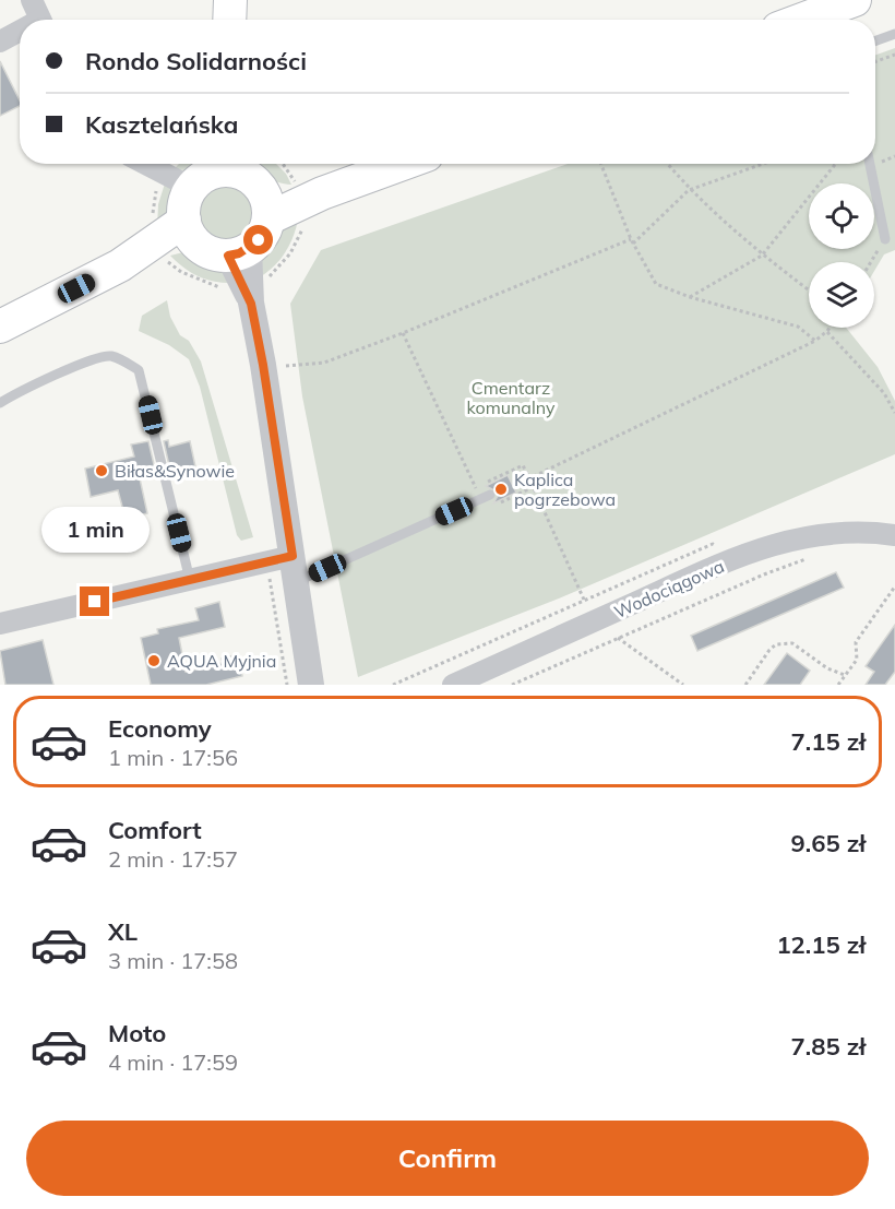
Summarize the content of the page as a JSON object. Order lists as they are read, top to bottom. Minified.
{"streets":{"street":["Wodociągowa"]},"parks":["Cmentarz komunalny"],"places":["Biłas&Synowie","Kaplica pogrzebowa","AQUA Myjnia"],"page":{"banner":["Rondo Solidarności","Kasztelańska"],"bubble":"1 min","list":[{"name":"Economy","note":"1 min · 17:56","value":"7.15 zł"},{"name":"Comfort","note":"2 min · 17:57","value":"9.65 zł"},{"name":"XL","note":"3 min · 17:58","value":"12.15 zł"},{"name":"Moto","note":"4 min · 17:59","value":"7.85 zł"}],"buttons":"Confirm"}}
